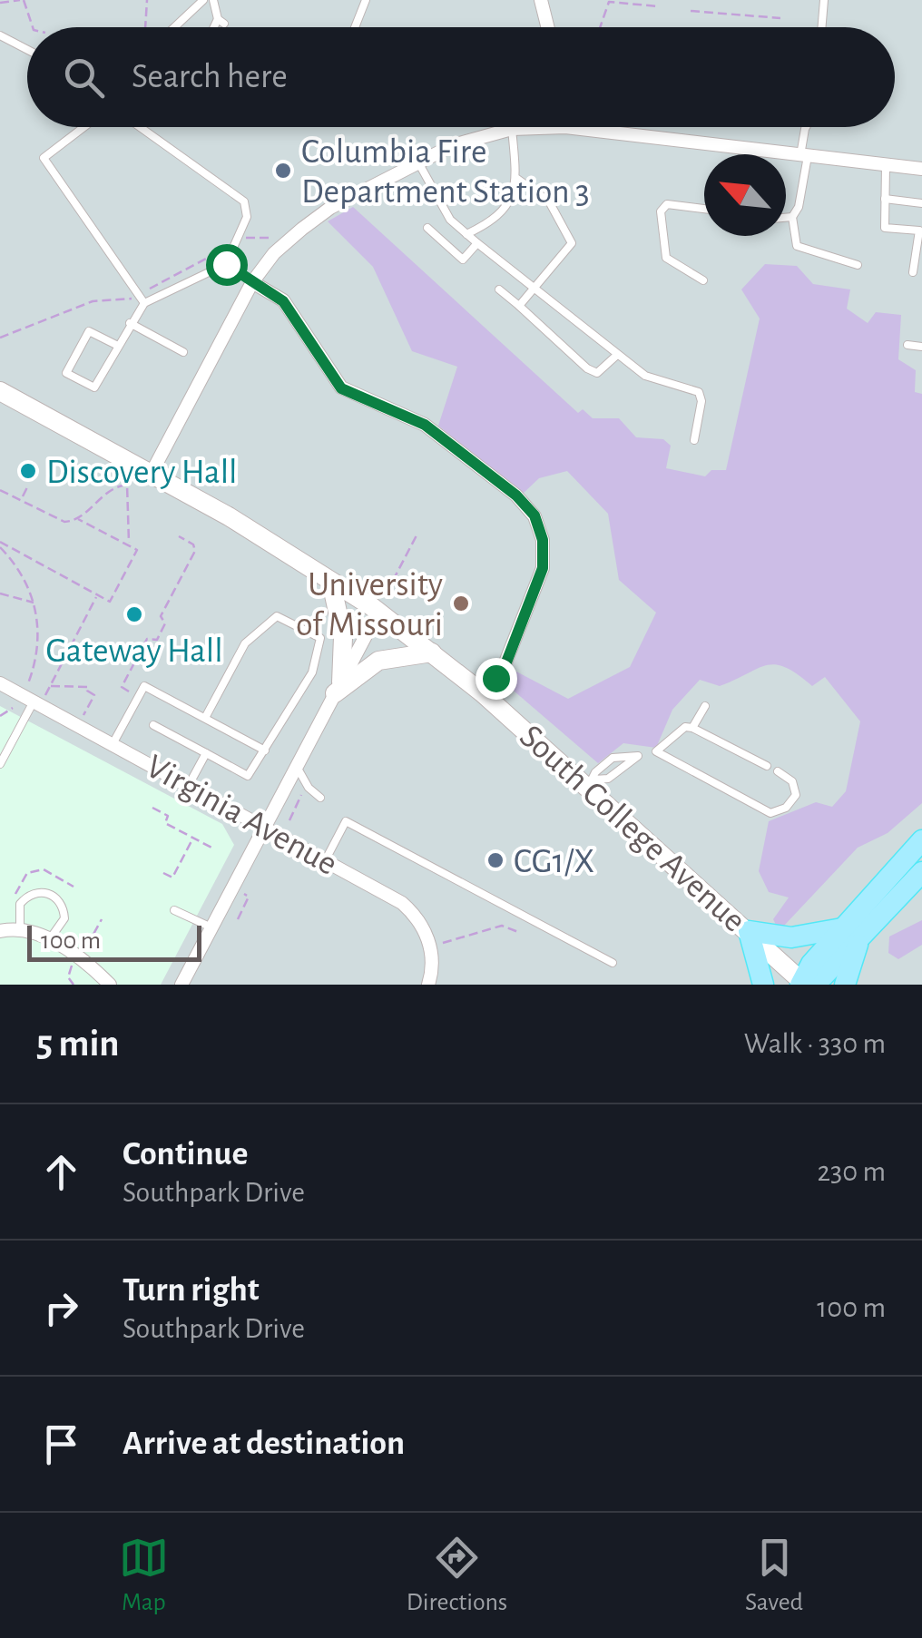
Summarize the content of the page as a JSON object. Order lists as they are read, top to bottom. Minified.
{"streets":{"main road":["South College Avenue"],"street":["Virginia Avenue"]},"places":["Columbia Fire Department Station 3","Discovery Hall","University of Missouri","Gateway Hall","CG1/X"],"scale_bar":"100 m","north":"top left","page":{"search":"Search here","scale":"100 m","heading":["5 min","Walk · 330 m"],"list":[["Continue","Southpark Drive","230 m"],["Turn right","Southpark Drive","100 m"],"Arrive at destination"],"nav":["Map","Directions","Saved"]}}
